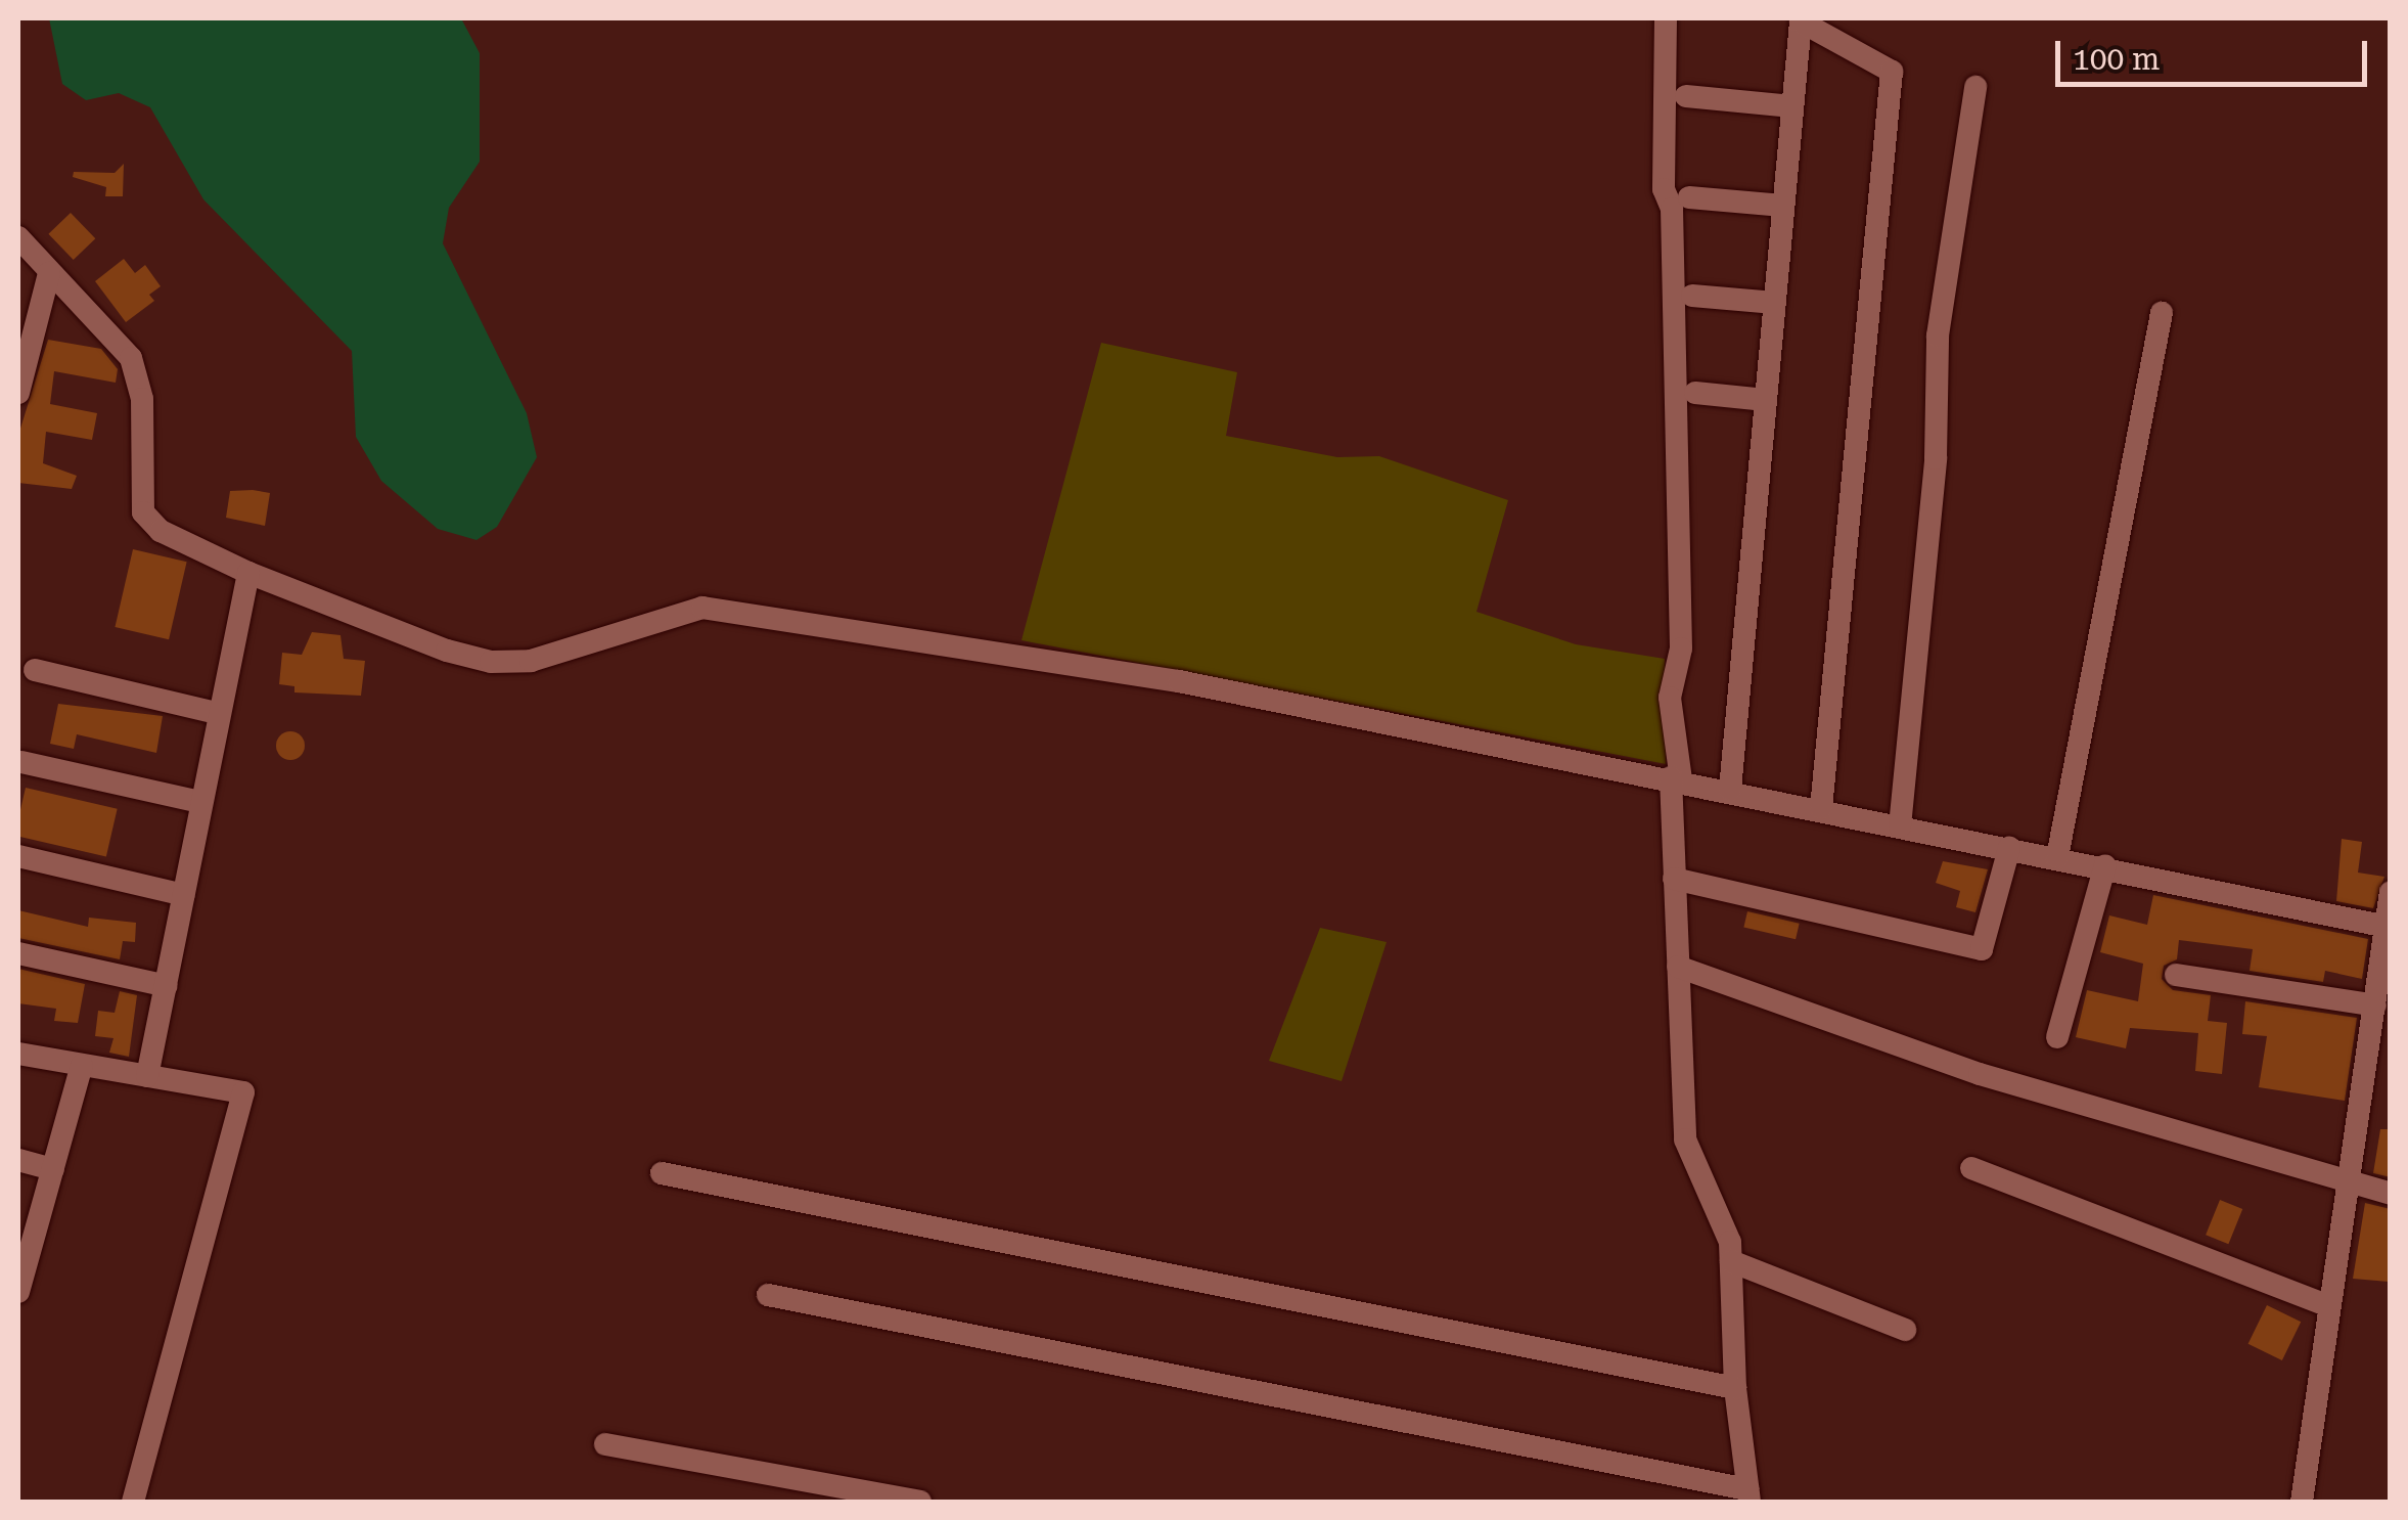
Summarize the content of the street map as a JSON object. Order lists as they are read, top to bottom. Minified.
{"scale_bar":"100 m"}
